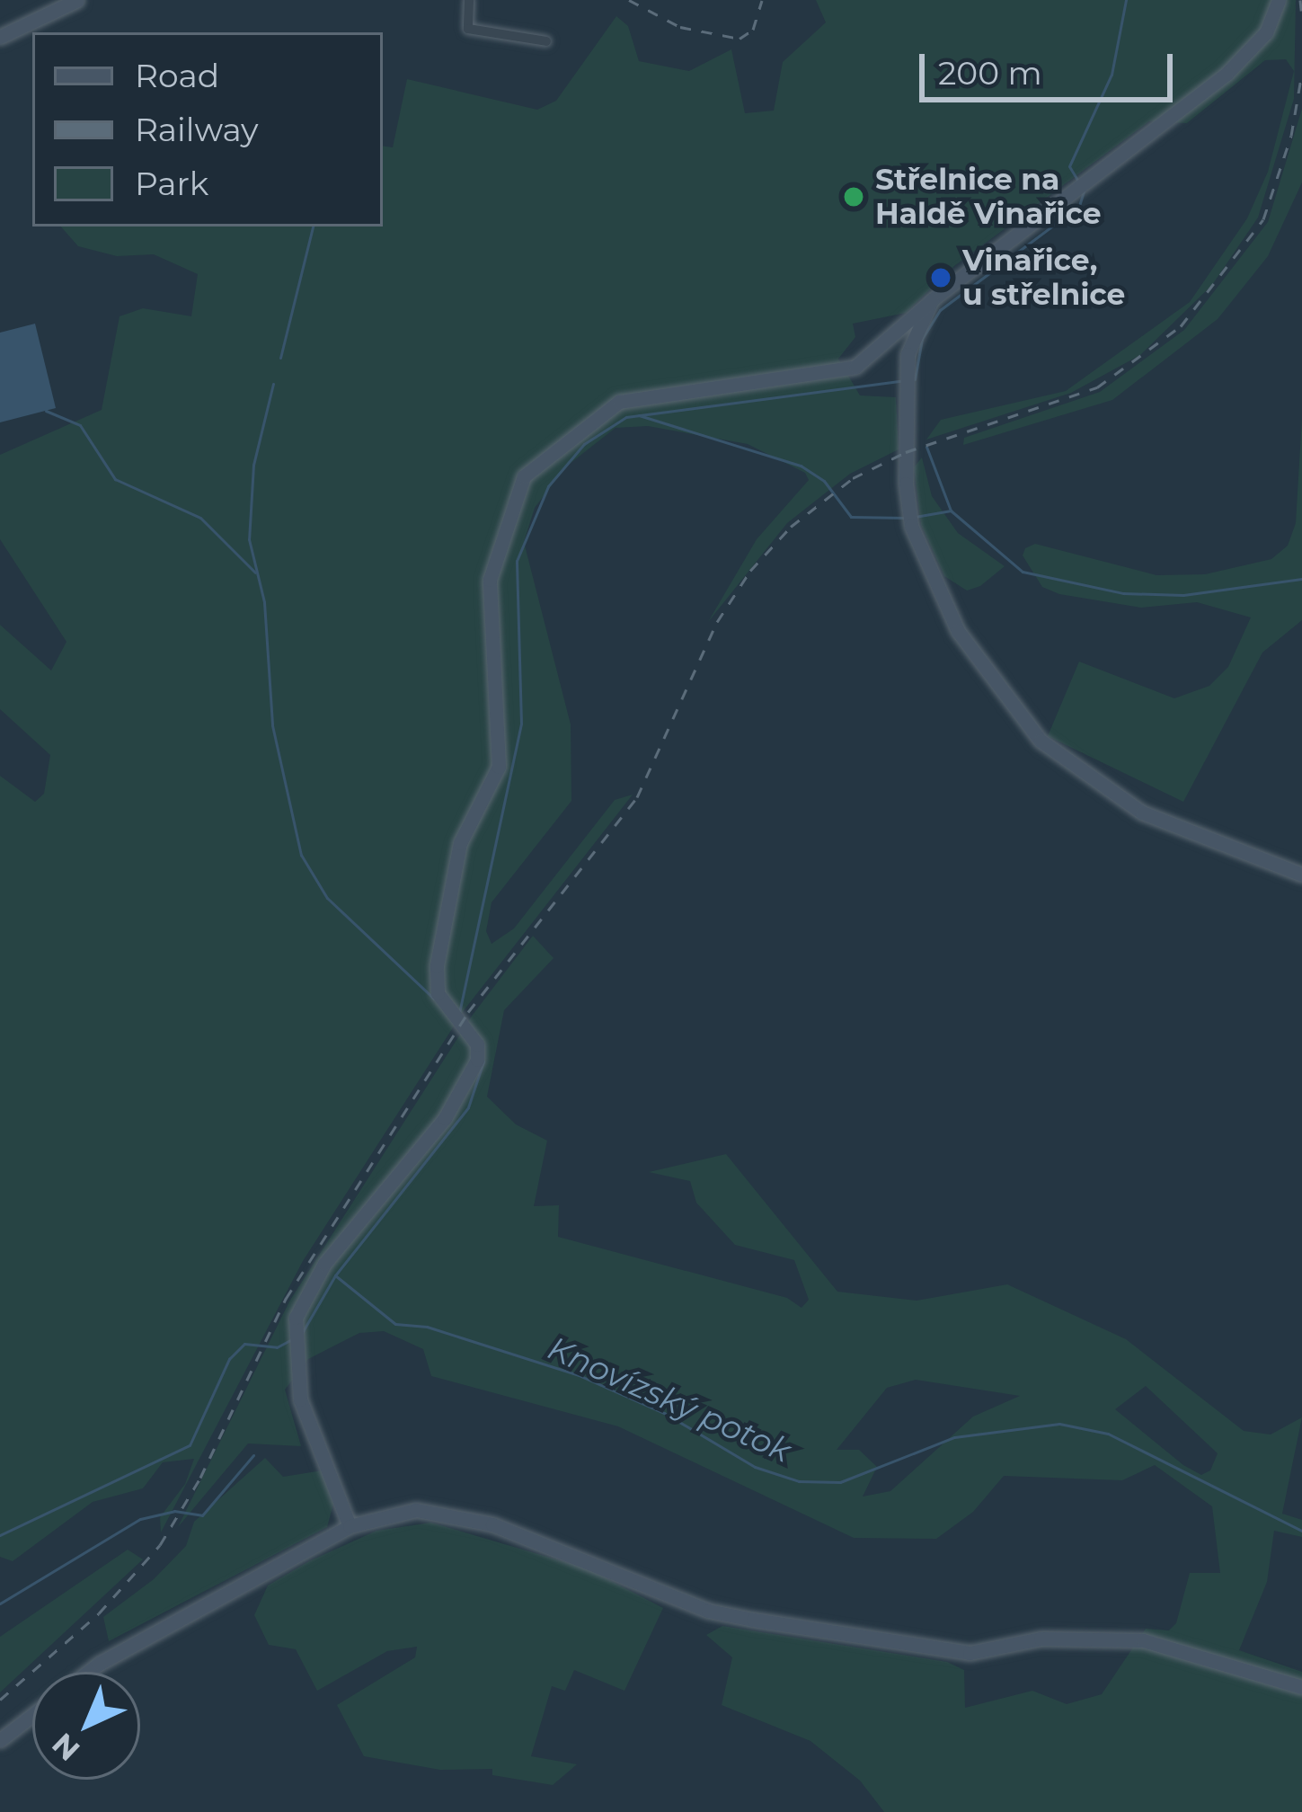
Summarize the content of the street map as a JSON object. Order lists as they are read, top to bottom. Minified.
{"water":["Knovízský potok"],"places":["Střelnice na Haldě Vinařice","Vinařice, u střelnice"],"legend":["Road","Railway","Park"],"scale_bar":"200 m","north":"bottom left"}
